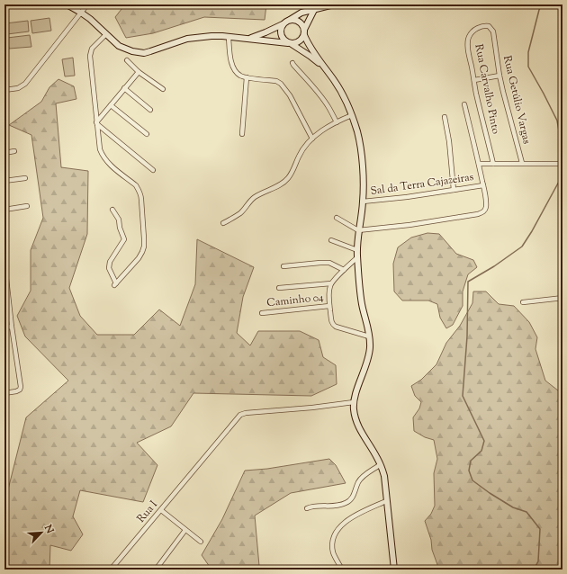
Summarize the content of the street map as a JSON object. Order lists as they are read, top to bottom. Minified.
{"streets":{"street":["Rua Carvalho Pinto","Rua Getúlio Vargas","Sal da Terra Cajazeiras","Caminho 04","Rua I"]},"crossings":[["Rua Carvalho Pinto","Rua Getúlio Vargas"]],"north":"top right"}
